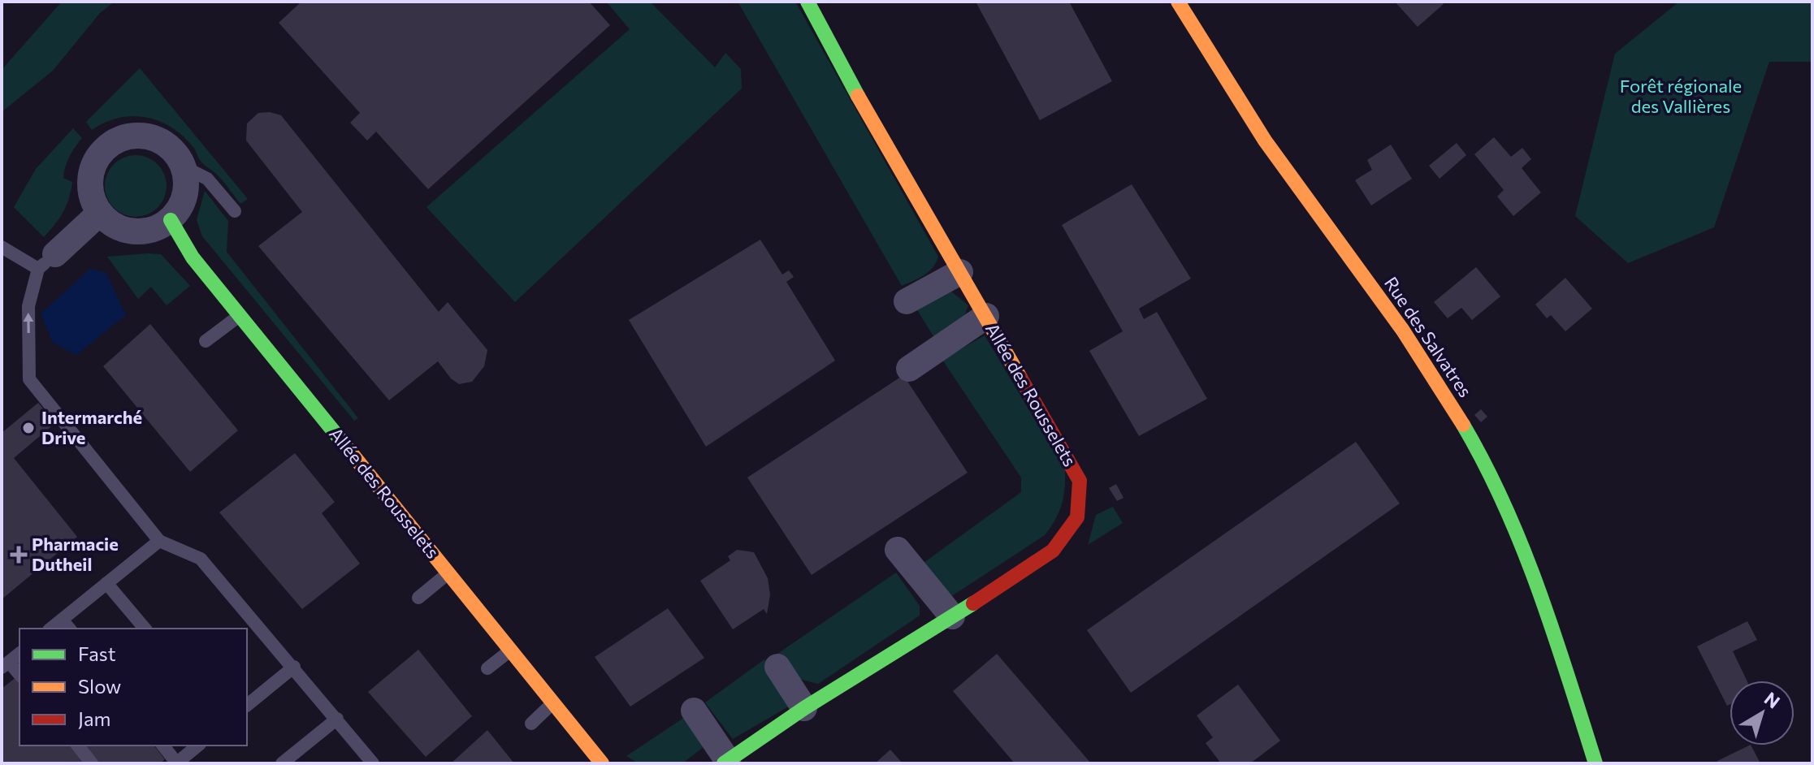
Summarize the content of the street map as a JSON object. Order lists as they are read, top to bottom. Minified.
{"streets":{"street":["Rue des Salvatres","Allée des Rousselets"]},"parks":["Forêt régionale des Vallières"],"places":{"other":["Intermarché Drive"],"health":["Pharmacie Dutheil"]},"legend":["Fast","Slow","Jam"],"north":"top right"}
